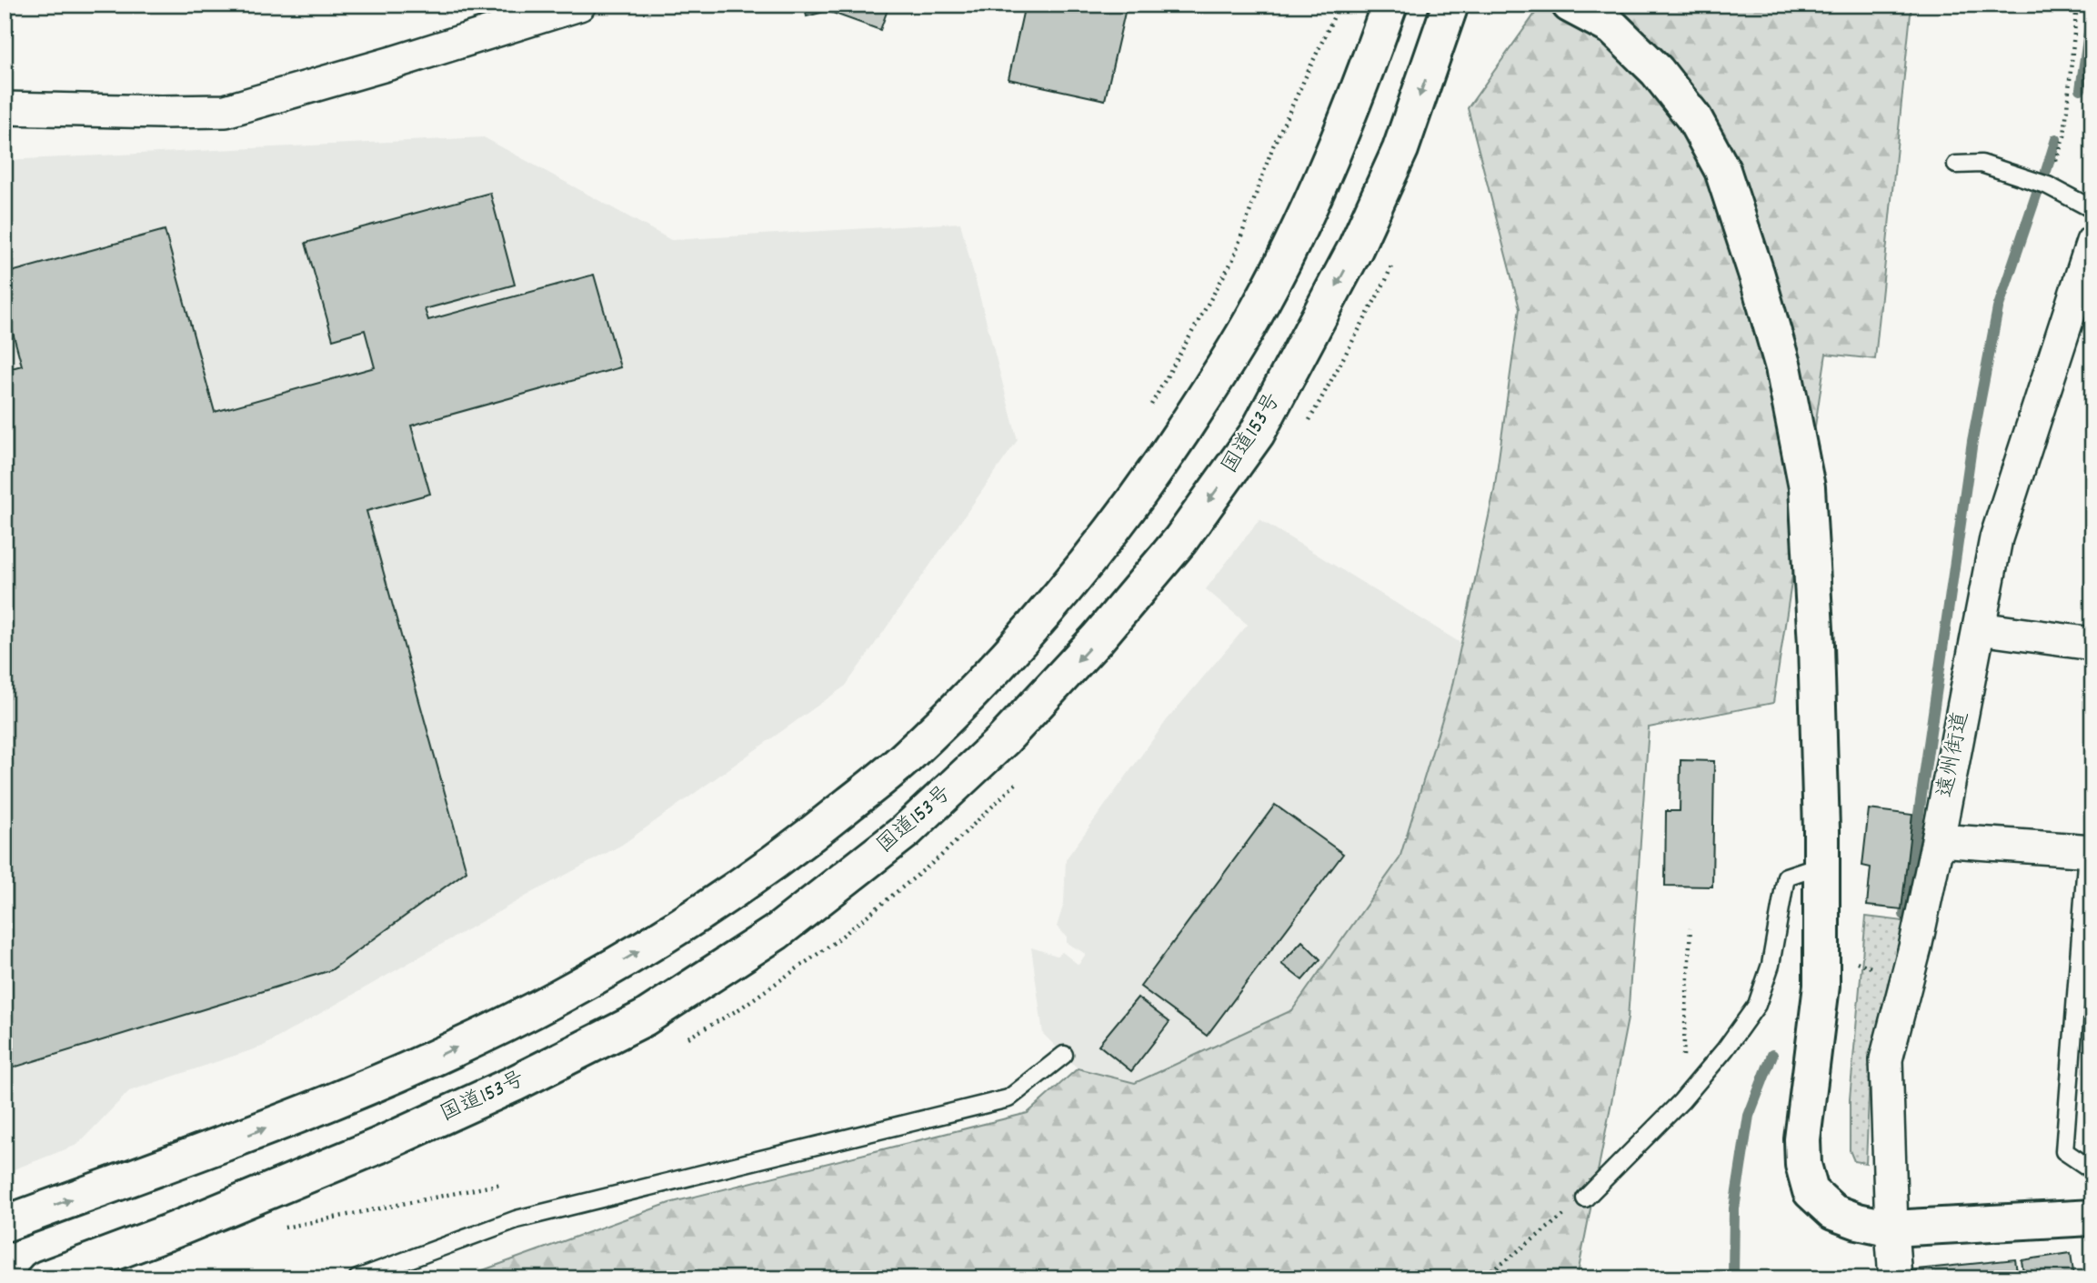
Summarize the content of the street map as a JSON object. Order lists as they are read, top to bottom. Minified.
{"streets":{"main road":["国道153号"],"street":["遠州街道"]}}
